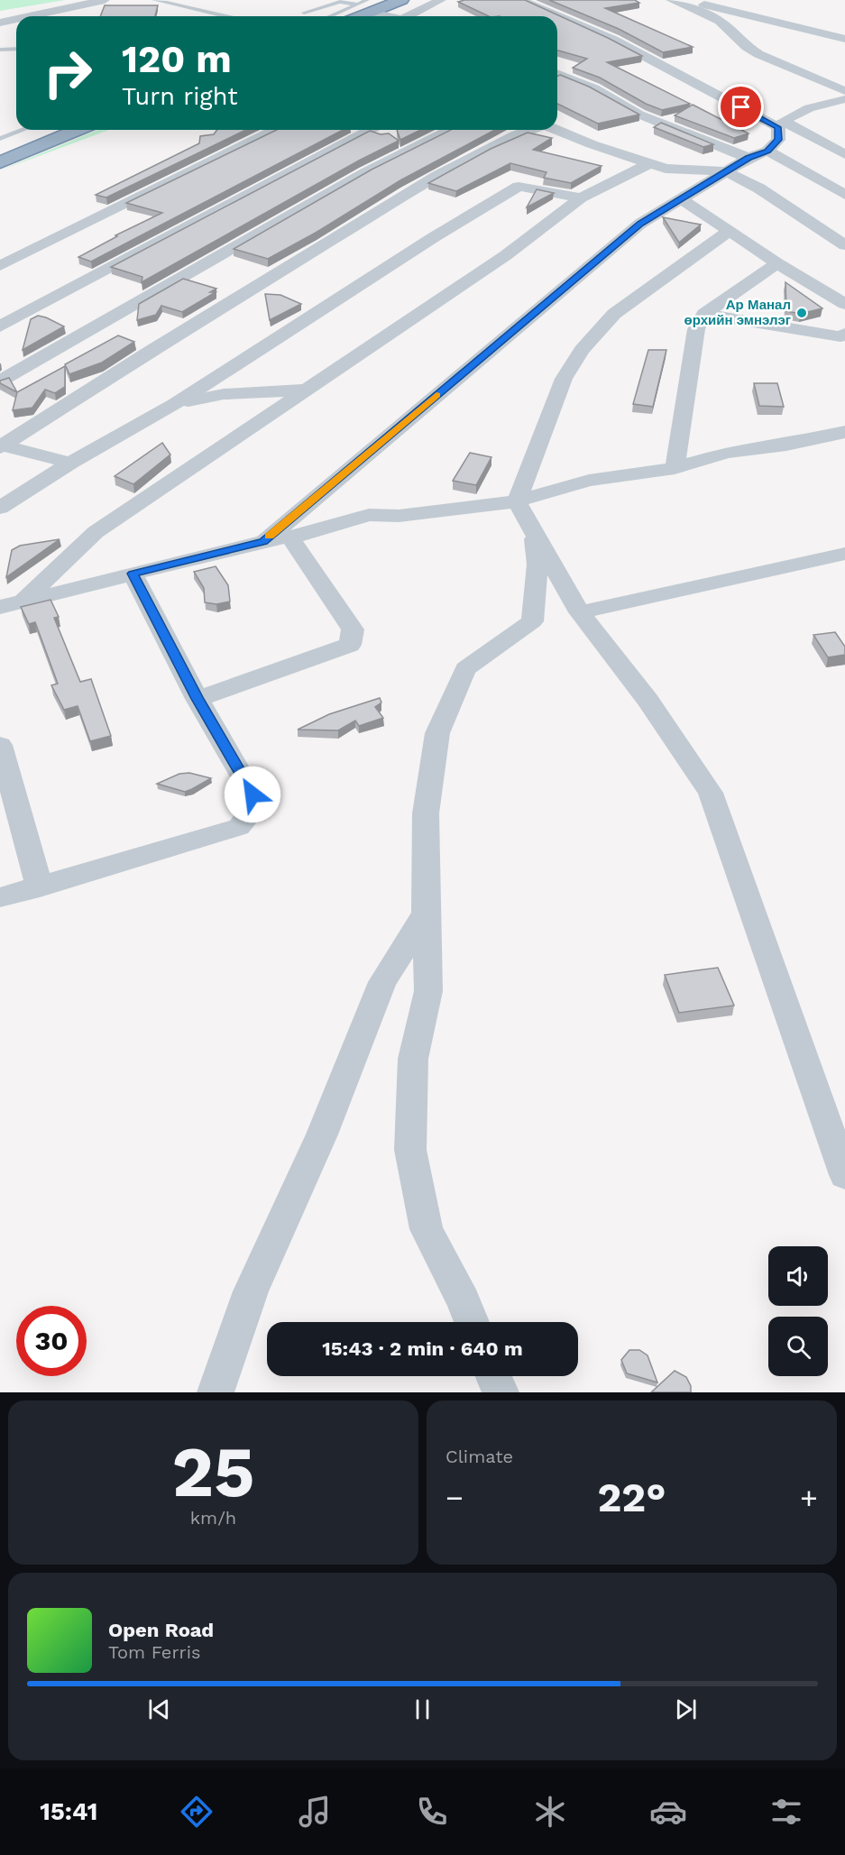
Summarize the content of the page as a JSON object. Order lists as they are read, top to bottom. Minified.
{"places":["Ар Манал өрхийн эмнэлэг"],"page":{"turn":["120 m","Turn right"],"limit":"30","trip":"15:43 · 2 min · 640 m","tile":[["25","km/h"],"Climate"],"heat":["−","22°","+"],"song":["Open Road","Tom Ferris"],"tabs":"15:41"}}
